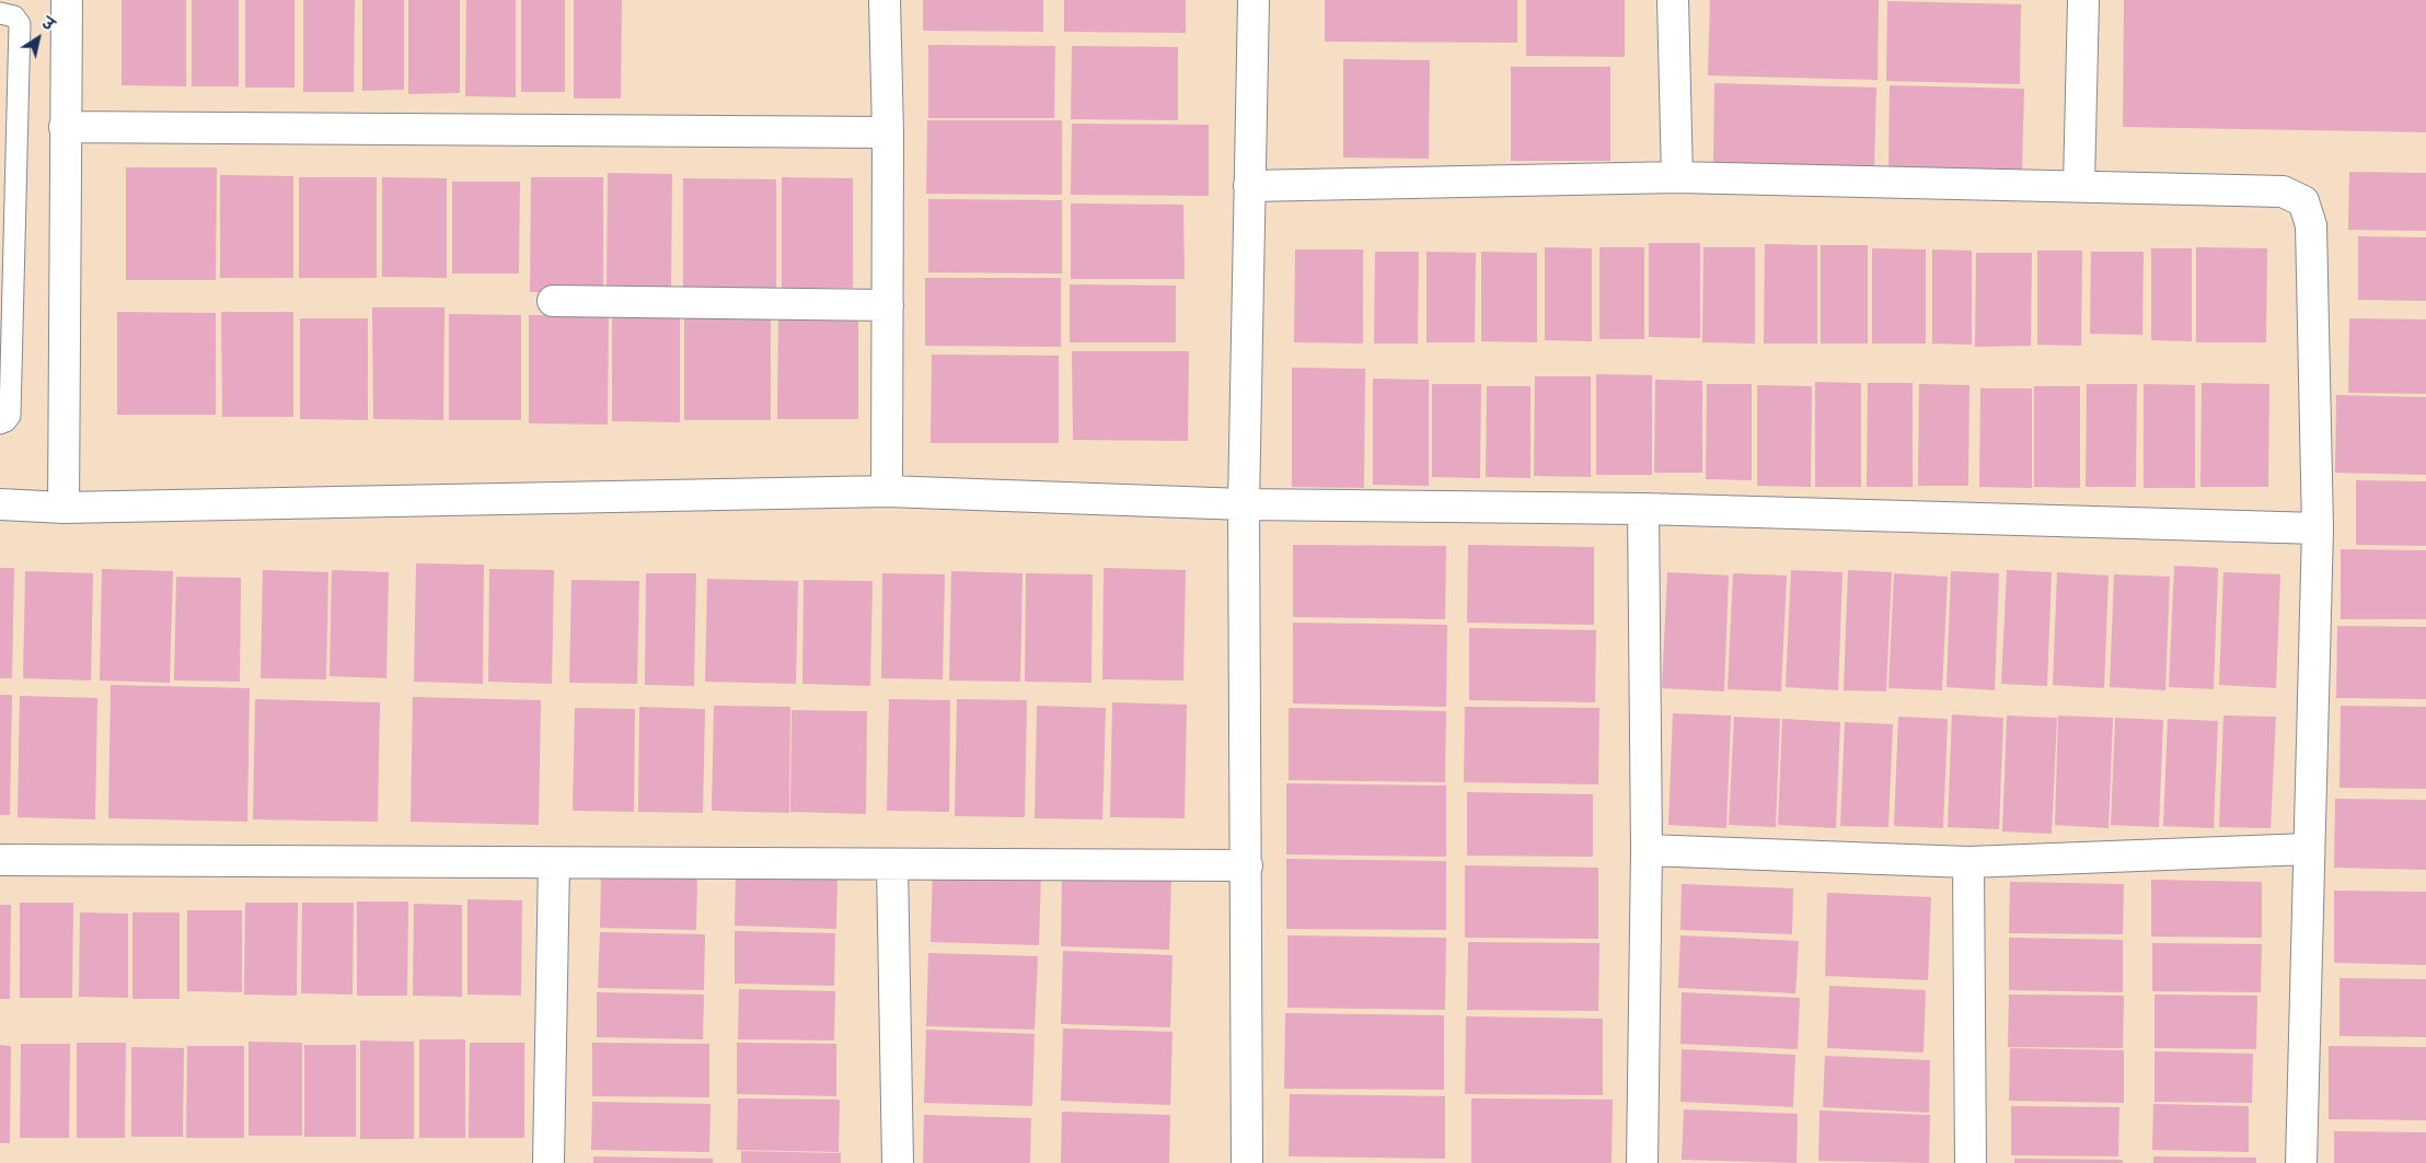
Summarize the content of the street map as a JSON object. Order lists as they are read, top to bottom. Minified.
{"north":"top right"}
